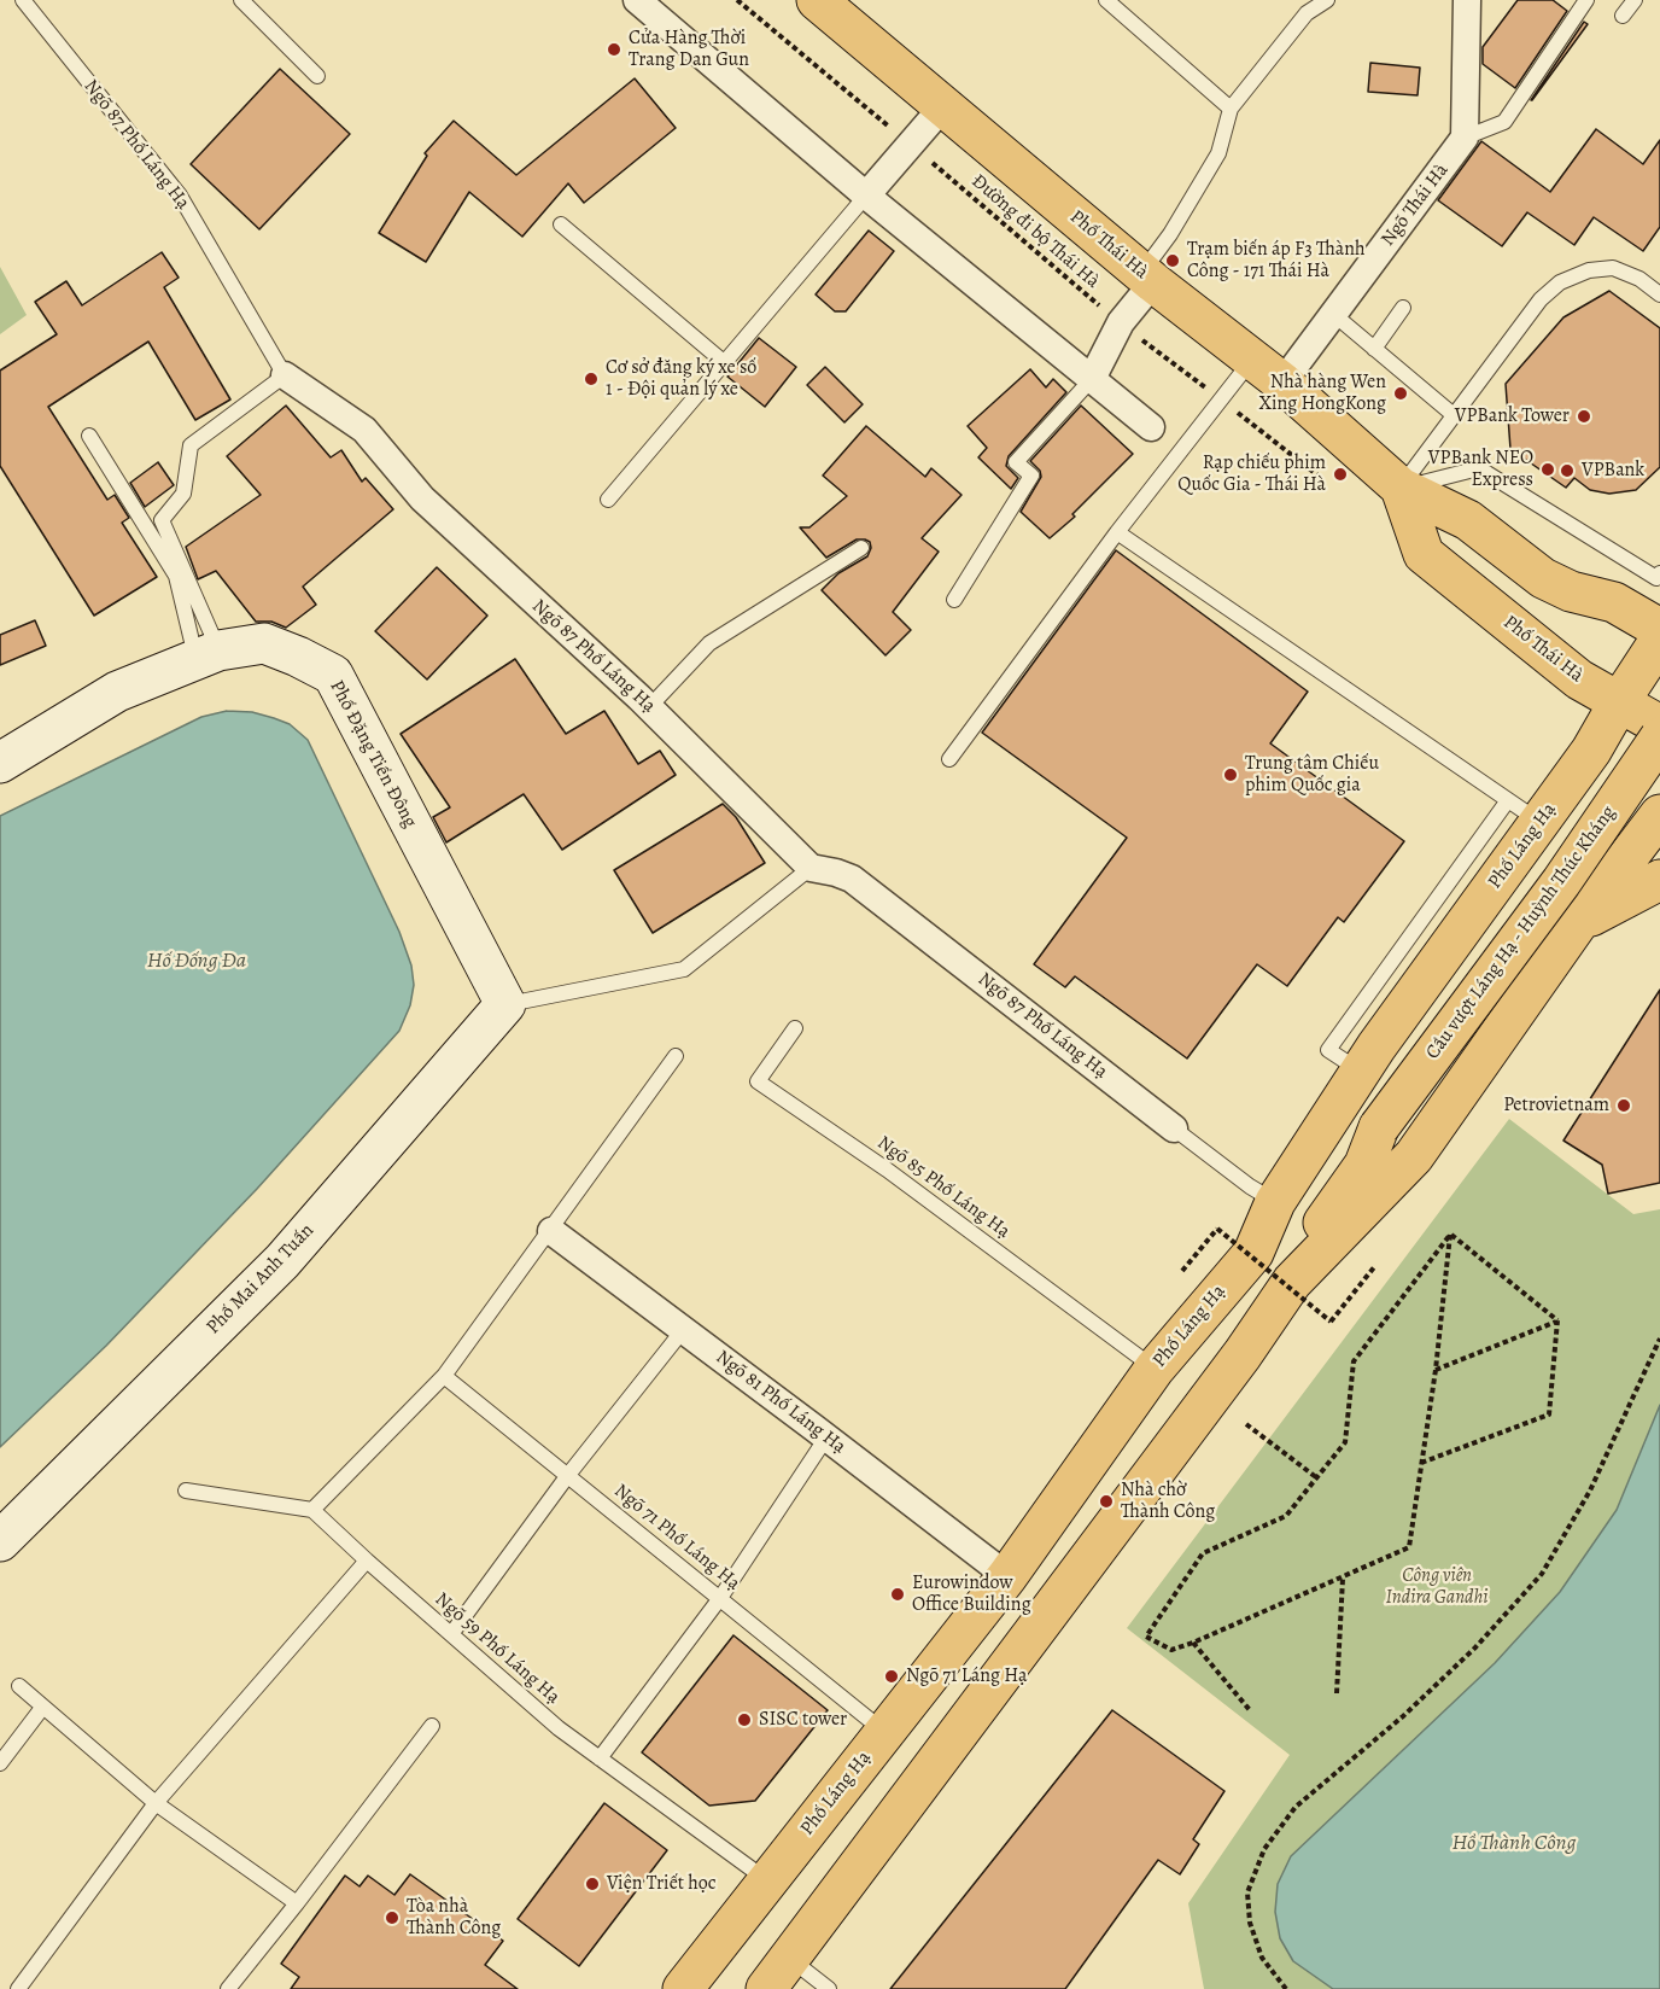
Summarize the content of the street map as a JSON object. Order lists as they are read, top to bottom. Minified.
{"streets":{"main road":["Phố Thái Hà","Phố Láng Hạ","Cầu vượt Láng Hạ - Huỳnh Thúc Kháng"],"street":["Ngõ 87 Phố Láng Hạ","Ngõ Thái Hà","Phố Đặng Tiến Đông","Phố Mai Anh Tuấn","Ngõ 81 Phố Láng Hạ"],"lane":["Ngõ 85 Phố Láng Hạ","Ngõ 71 Phố Láng Hạ","Ngõ 59 Phố Láng Hạ"],"path":["Đường đi bộ Thái Hà"]},"crossings":[["Ngõ 87 Phố Láng Hạ","Phố Láng Hạ"],["Ngõ Thái Hà","Phố Thái Hà"],["Phố Thái Hà","Phố Láng Hạ"],["Phố Đặng Tiến Đông","Phố Mai Anh Tuấn"],["Phố Láng Hạ","Cầu vượt Láng Hạ - Huỳnh Thúc Kháng"],["Phố Láng Hạ","Ngõ 85 Phố Láng Hạ"],["Phố Láng Hạ","Ngõ 81 Phố Láng Hạ"],["Phố Láng Hạ","Ngõ 71 Phố Láng Hạ"],["Phố Láng Hạ","Ngõ 59 Phố Láng Hạ"]],"water":["Hố Đống Đa","Hồ Thành Công"],"parks":["Công viên Indira Gandhi"],"places":["Cửa Hàng Thời Trang Dan Gun","Trạm biến áp F3 Thành Công - 171 Thái Hà","Cơ sở đăng ký xe số 1 - Đội quản lý xe","Nhà hàng Wen Xing HongKong","VPBank Tower","VPBank NEO Express","VPBank","Rạp chiếu phim Quốc Gia - Thái Hà","Trung tâm Chiếu phim Quốc gia","Petrovietnam","Nhà chờ Thành Công","Eurowindow Office Building","Ngõ 71 Láng Hạ","SISC tower","Viện Triết học","Tòa nhà Thành Công"]}
